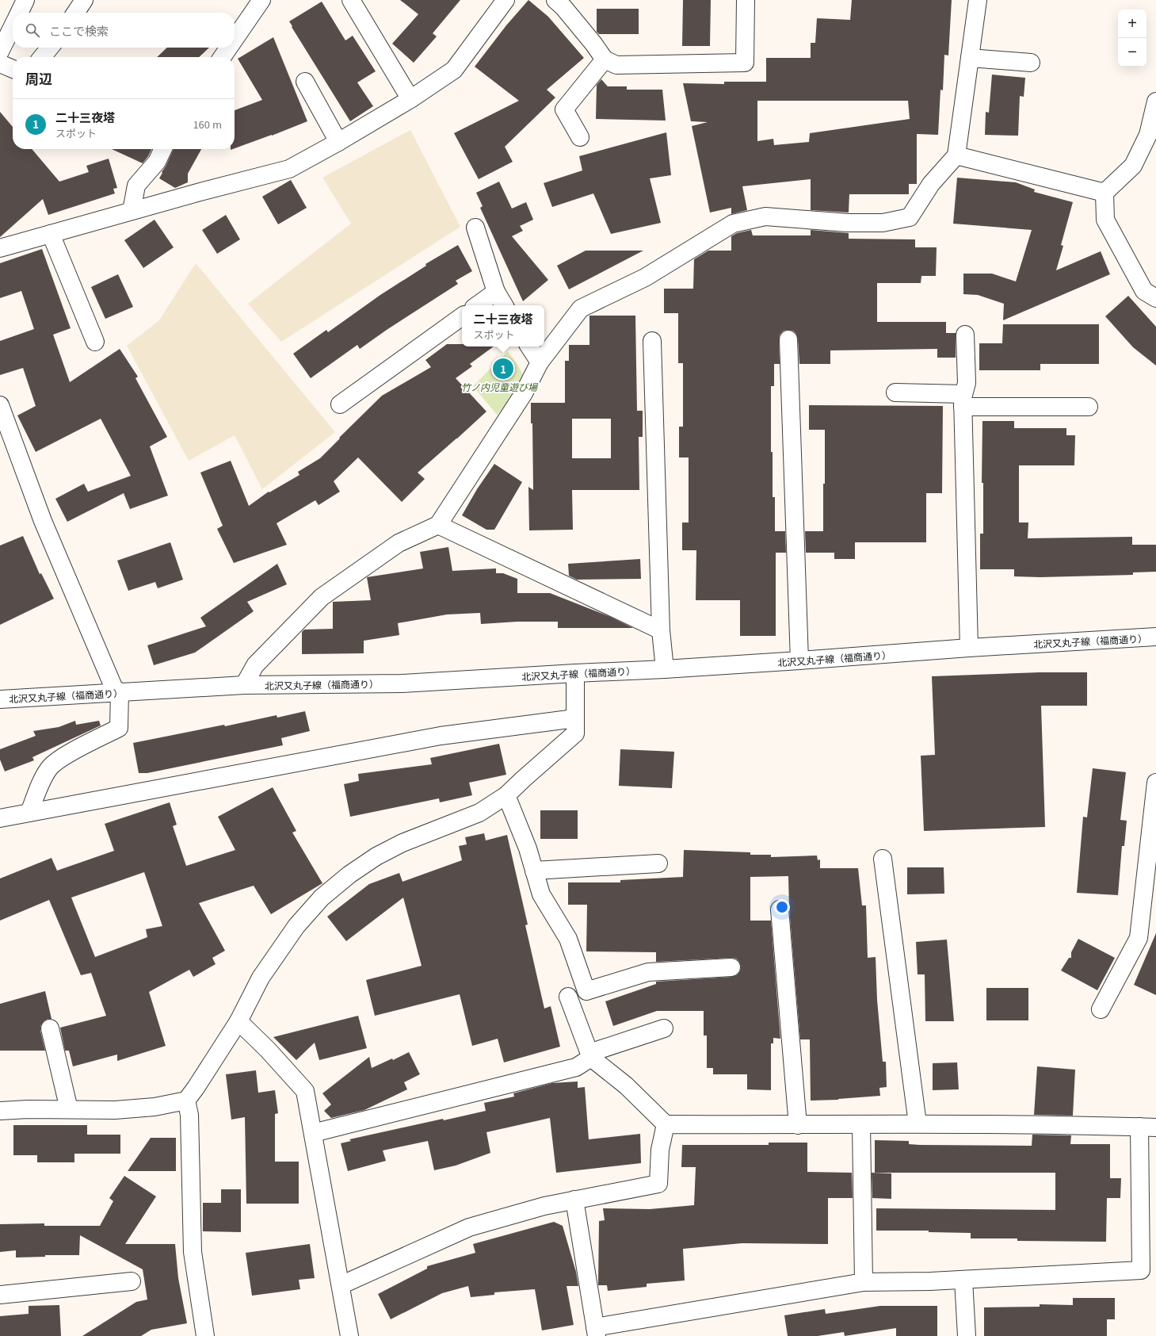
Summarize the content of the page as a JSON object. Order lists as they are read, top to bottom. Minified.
{"streets":{"street":["北沢又丸子線（福商通り）"]},"parks":["竹ノ内児童遊び場"],"page":{"map_buttons":["+","−"],"search":"ここで検索","heading":"周辺","list":[{"mark":"1","name":"二十三夜塔","note":"スポット","value":"160 m"}],"popup":["二十三夜塔","スポット"],"pins":"1"}}
